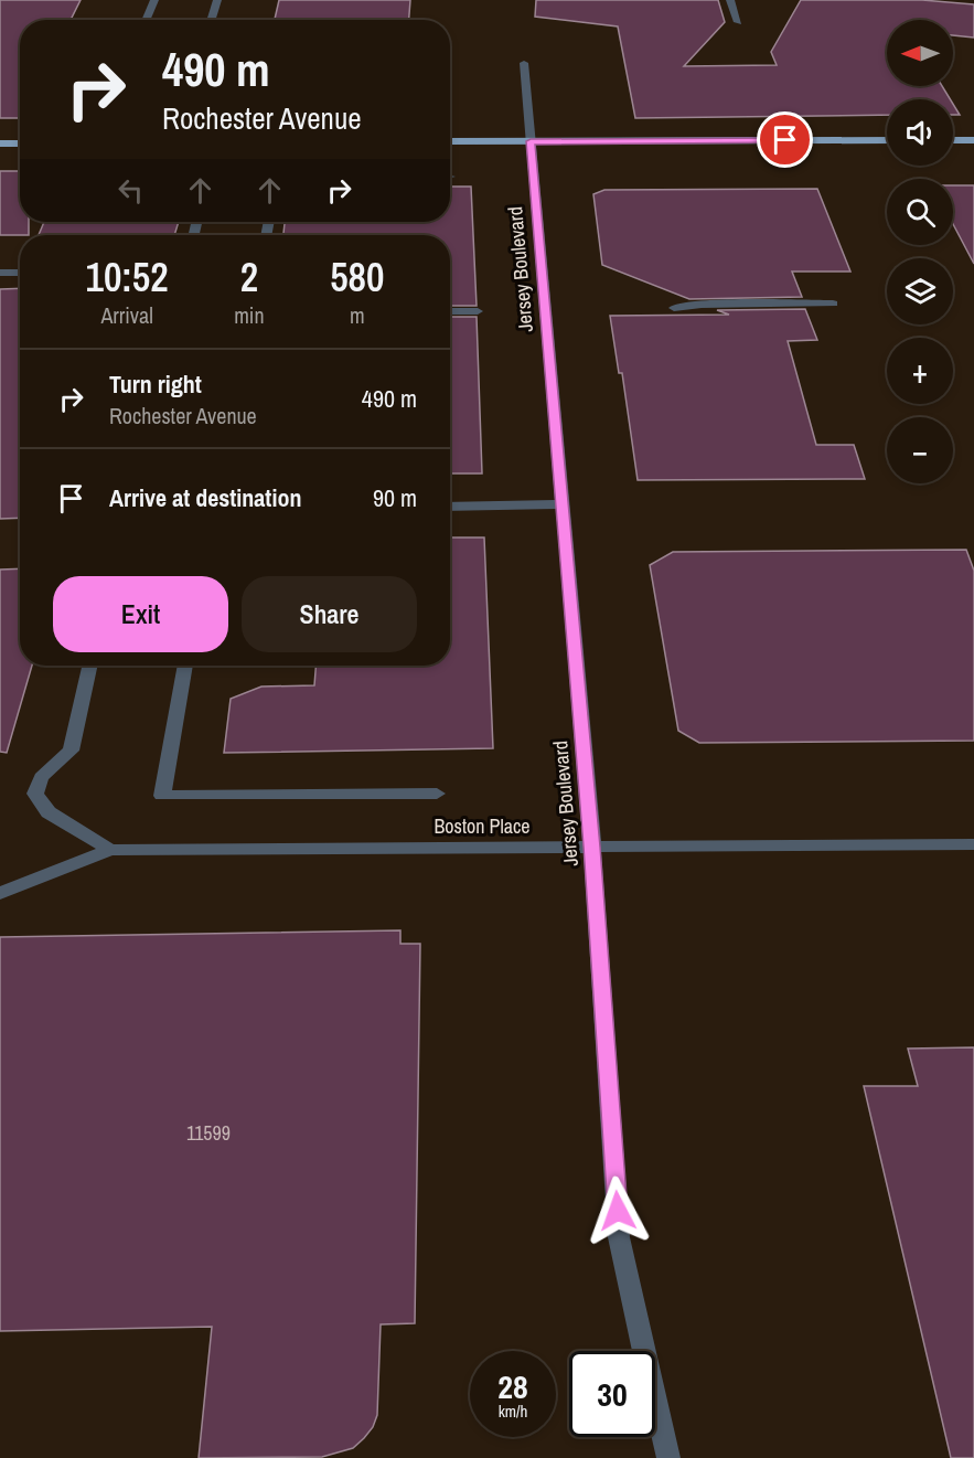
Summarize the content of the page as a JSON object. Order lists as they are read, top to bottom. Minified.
{"streets":{"street":["Jersey Boulevard","Boston Place"]},"crossings":[["Jersey Boulevard","Boston Place"]],"house_numbers":["11599"],"north":"left","page":{"map_buttons":["+","−"],"turn":["490 m","Rochester Avenue"],"eta":["10:52","Arrival","2","min","580","m"],"list":[{"name":"Turn right","note":"Rochester Avenue","value":"490 m"},{"name":"Arrive at destination","value":"90 m"}],"buttons":["Exit","Share"],"speed":"28 km/h","limit":"30"}}
